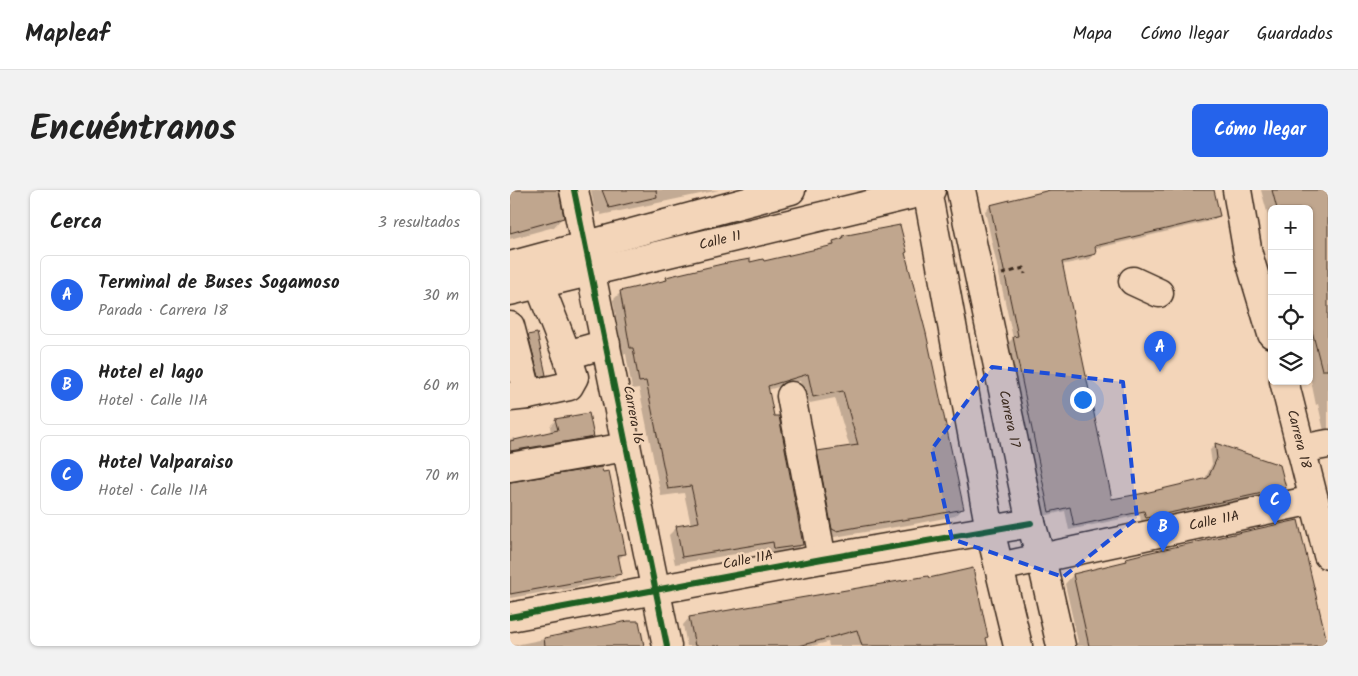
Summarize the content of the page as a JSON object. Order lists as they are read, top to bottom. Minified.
{"streets":{"street":["Calle 11","Carrera 16","Carrera 17","Carrera 18","Calle 11A"]},"crossings":[["Calle 11","Carrera 16"],["Carrera 16","Calle 11A"],["Carrera 17","Calle 11A"],["Carrera 18","Calle 11A"]],"page":{"header":"Mapleaf","nav":["Mapa","Cómo llegar","Guardados"],"title":"Encuéntranos","buttons":"Cómo llegar","heading":["Cerca","3 resultados"],"map_buttons":["+","−"],"list":[{"mark":"A","name":"Terminal de Buses Sogamoso","note":"Parada · Carrera 18","value":"30 m"},{"mark":"B","name":"Hotel el lago","note":"Hotel · Calle 11A","value":"60 m"},{"mark":"C","name":"Hotel Valparaiso","note":"Hotel · Calle 11A","value":"70 m"}],"pins":["A","C","B"]}}
